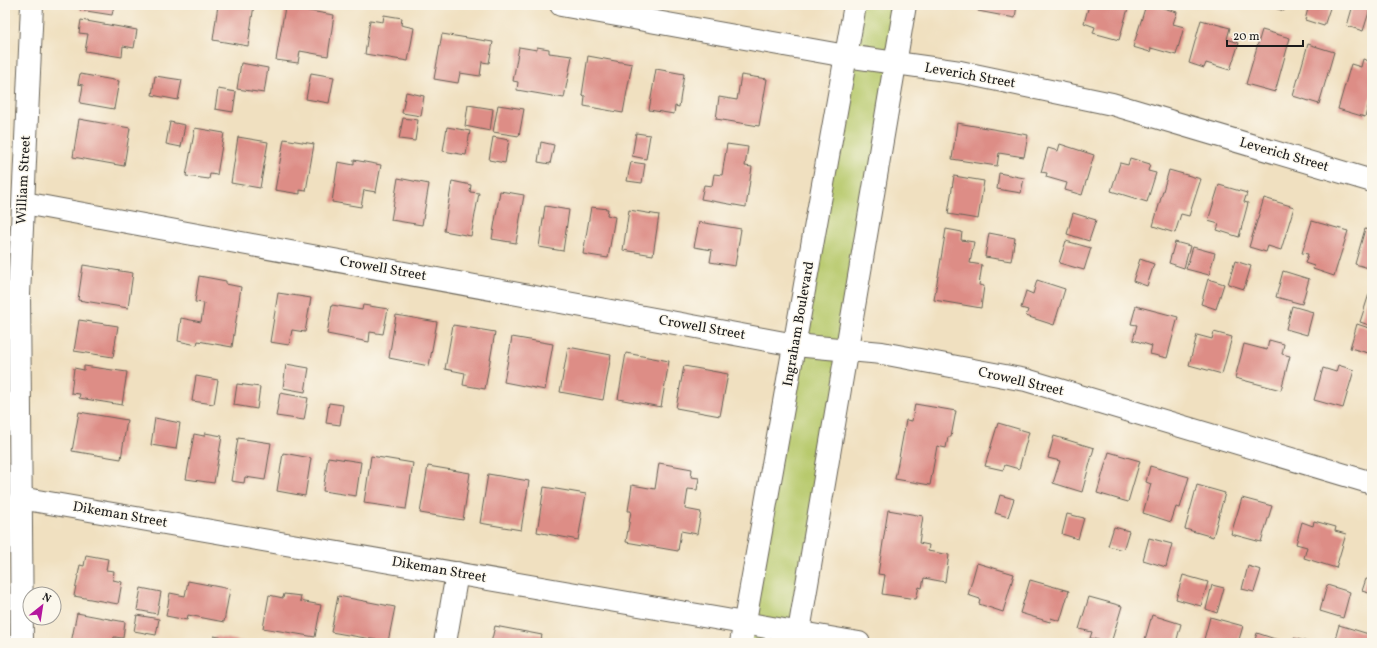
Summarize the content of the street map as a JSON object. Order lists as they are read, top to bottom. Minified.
{"streets":{"street":["Leverich Street","William Street","Crowell Street","Ingraham Boulevard","Dikeman Street"]},"crossings":[["Leverich Street","Ingraham Boulevard"],["William Street","Crowell Street"],["William Street","Dikeman Street"],["Crowell Street","Ingraham Boulevard"],["Ingraham Boulevard","Dikeman Street"]],"scale_bar":"20 m","north":"top right"}
